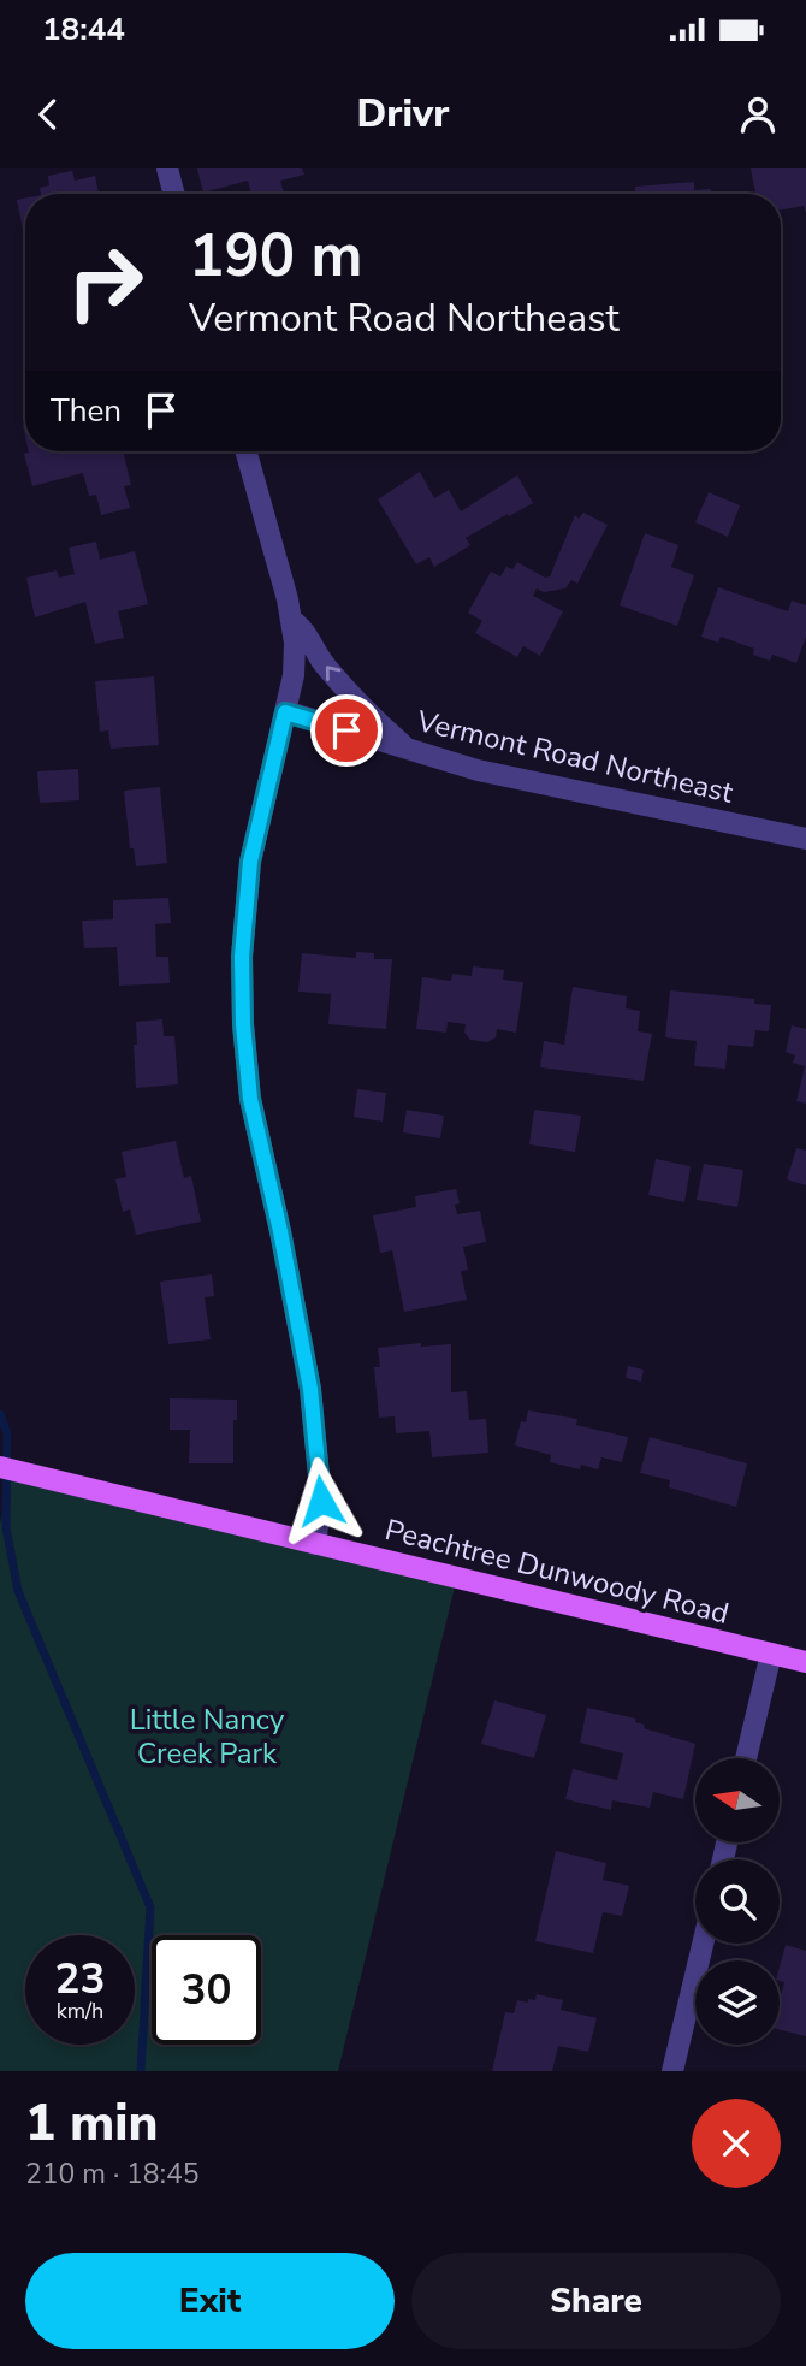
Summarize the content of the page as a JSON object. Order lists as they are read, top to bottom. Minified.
{"streets":{"main road":["Peachtree Dunwoody Road"],"street":["Vermont Road Northeast"]},"parks":["Little Nancy Creek Park"],"north":"left","page":{"status":"18:44","header":"Drivr","turn":["190 m","Vermont Road Northeast"],"then":"Then","speed":"23 km/h","limit":"30","heading":["1 min","210 m · 18:45"],"buttons":["Exit","Share"]}}
